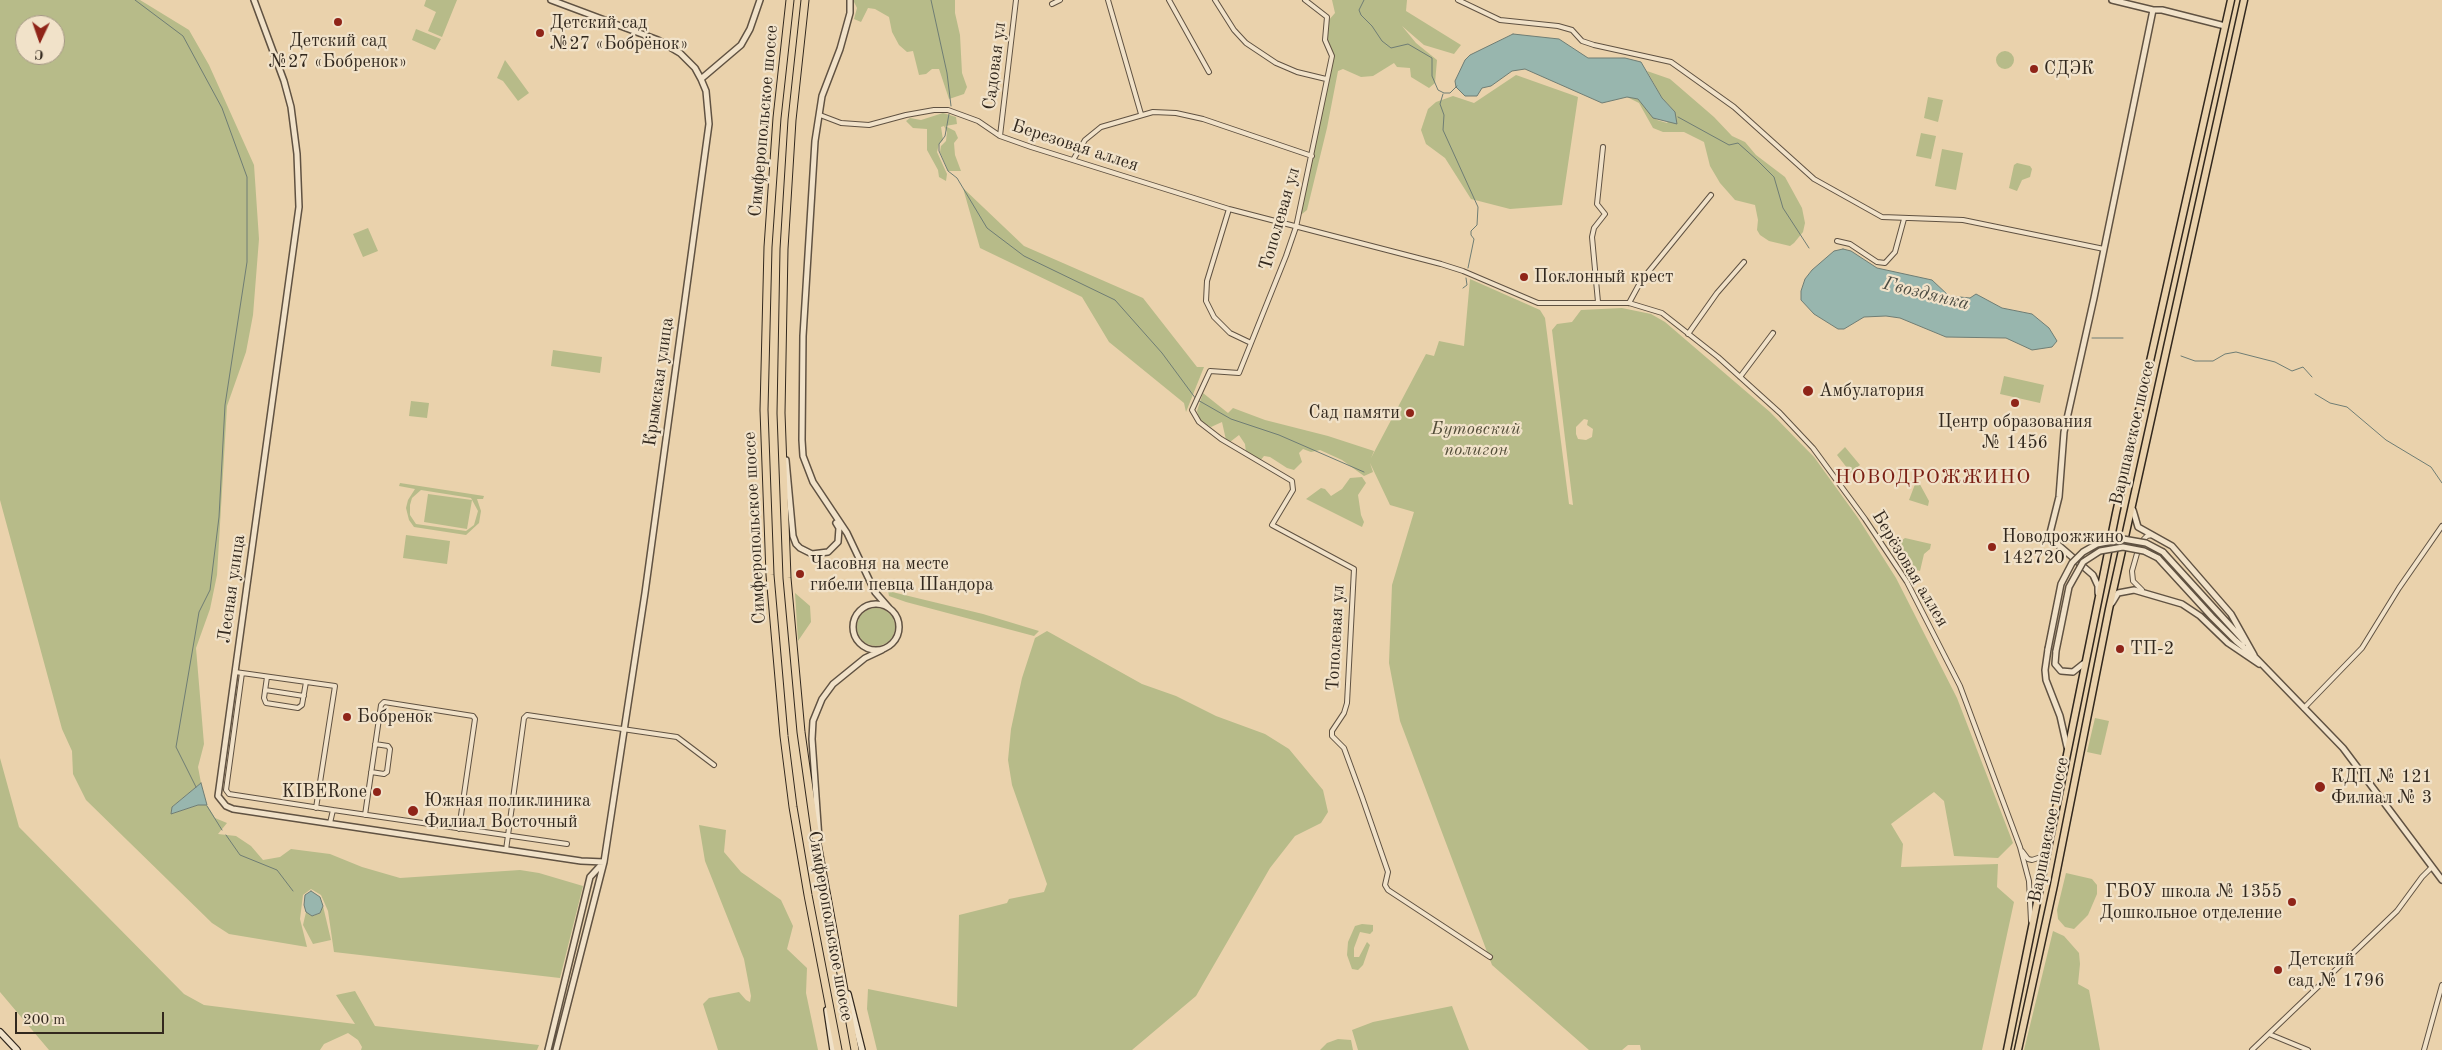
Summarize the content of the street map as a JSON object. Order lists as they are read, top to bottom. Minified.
{"streets":{"highway":["Симферопольское шоссе"],"main road":["Варшавское шоссе"],"street":["Садовая ул","Березовая аллея","Тополевая ул","Крымская улица","Берёзовая аллея","Лесная улица"]},"crossings":[["Садовая ул","Березовая аллея"],["Березовая аллея","Тополевая ул"],["Березовая аллея","Берёзовая аллея"],["Крымская улица","Лесная улица"],["Варшавское шоссе","Берёзовая аллея"]],"districts":["НОВОДРОЖЖИНО"],"water":["Гвоздянка"],"parks":["Бутовский полигон"],"places":["Детский сад №27 «Бобренок»","Детский сад №27 «Бобрёнок»","СДЭК","Поклонный крест","Амбулатория","Центр образования № 1456","Сад памяти","Новодрожжино 142720","Часовня на месте гибели певца Шандора","ТП-2","Бобренок","КДП № 121 Филиал № 3","KIBERone","Южная поликлиника Филиал Восточный","ГБОУ школа № 1355 Дошкольное отделение","Детский сад № 1796"],"scale_bar":"200 m","north":"bottom"}
